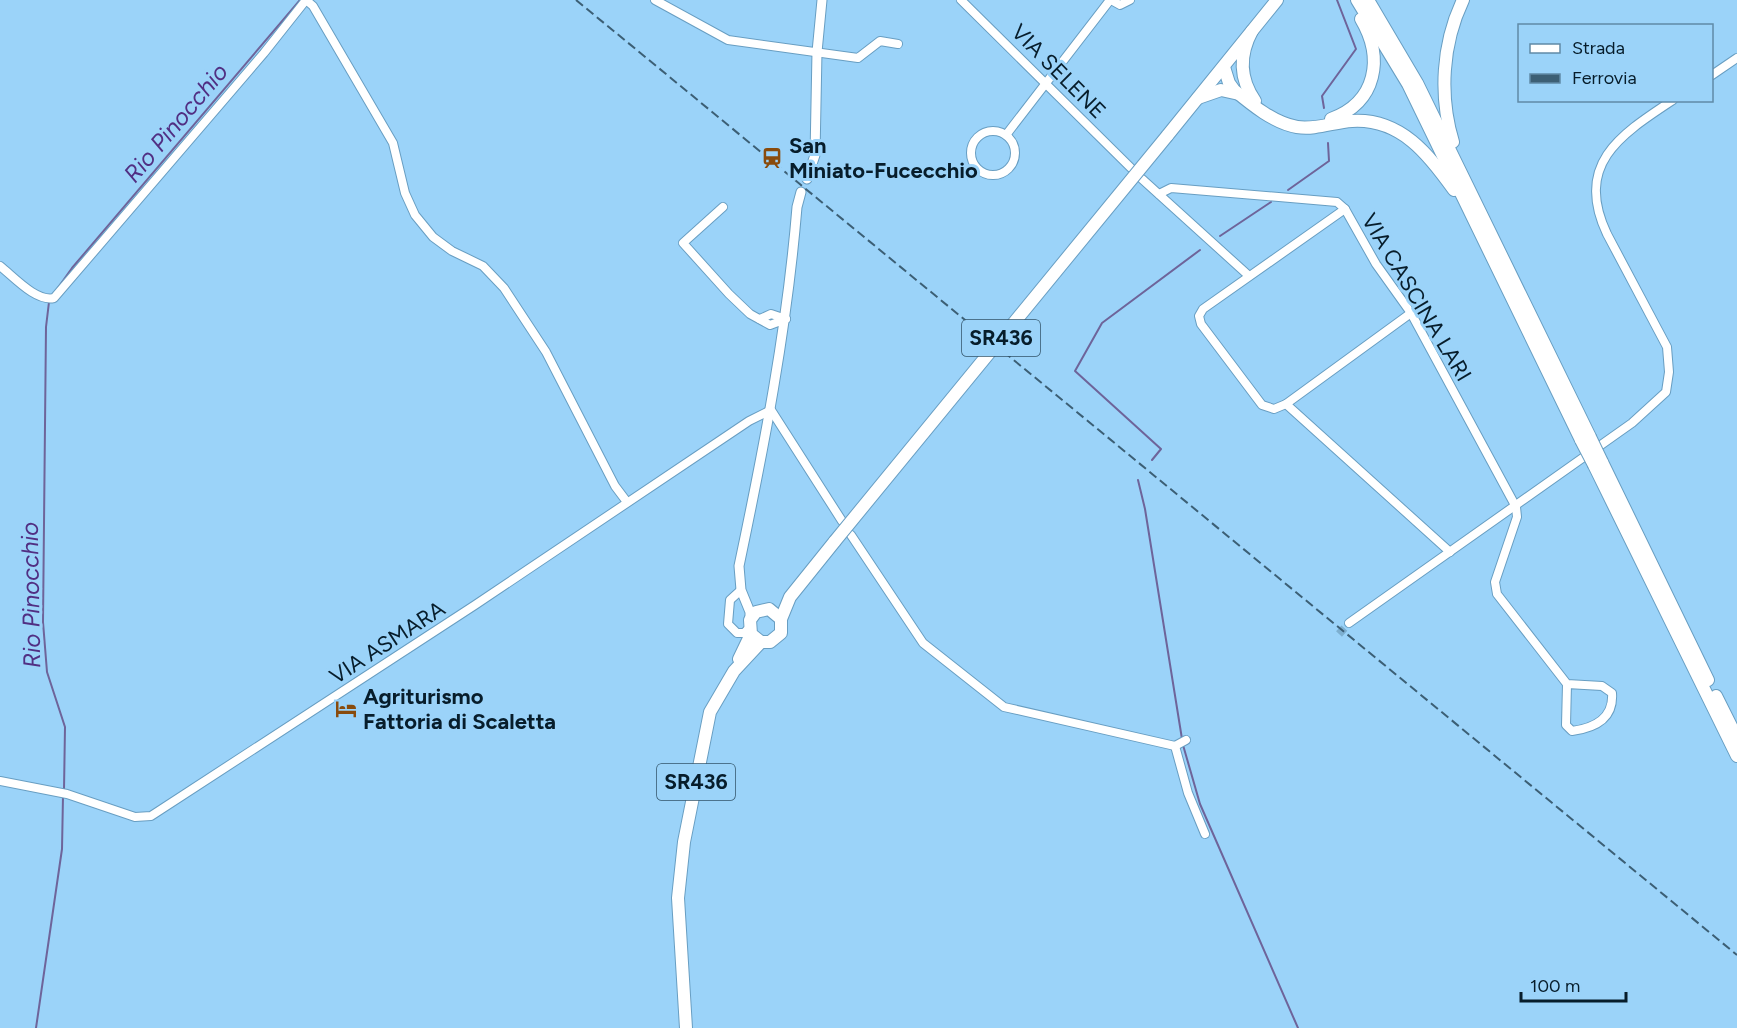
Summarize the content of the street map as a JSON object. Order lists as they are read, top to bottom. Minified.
{"streets":{"main road":["SR436"],"street":["VIA SELENE","VIA CASCINA LARI","VIA ASMARA"]},"water":["Rio Pinocchio"],"places":{"station":["San Miniato-Fucecchio"],"hotel":["Agriturismo Fattoria di Scaletta"]},"legend":["Strada","Ferrovia"],"scale_bar":"100 m"}
